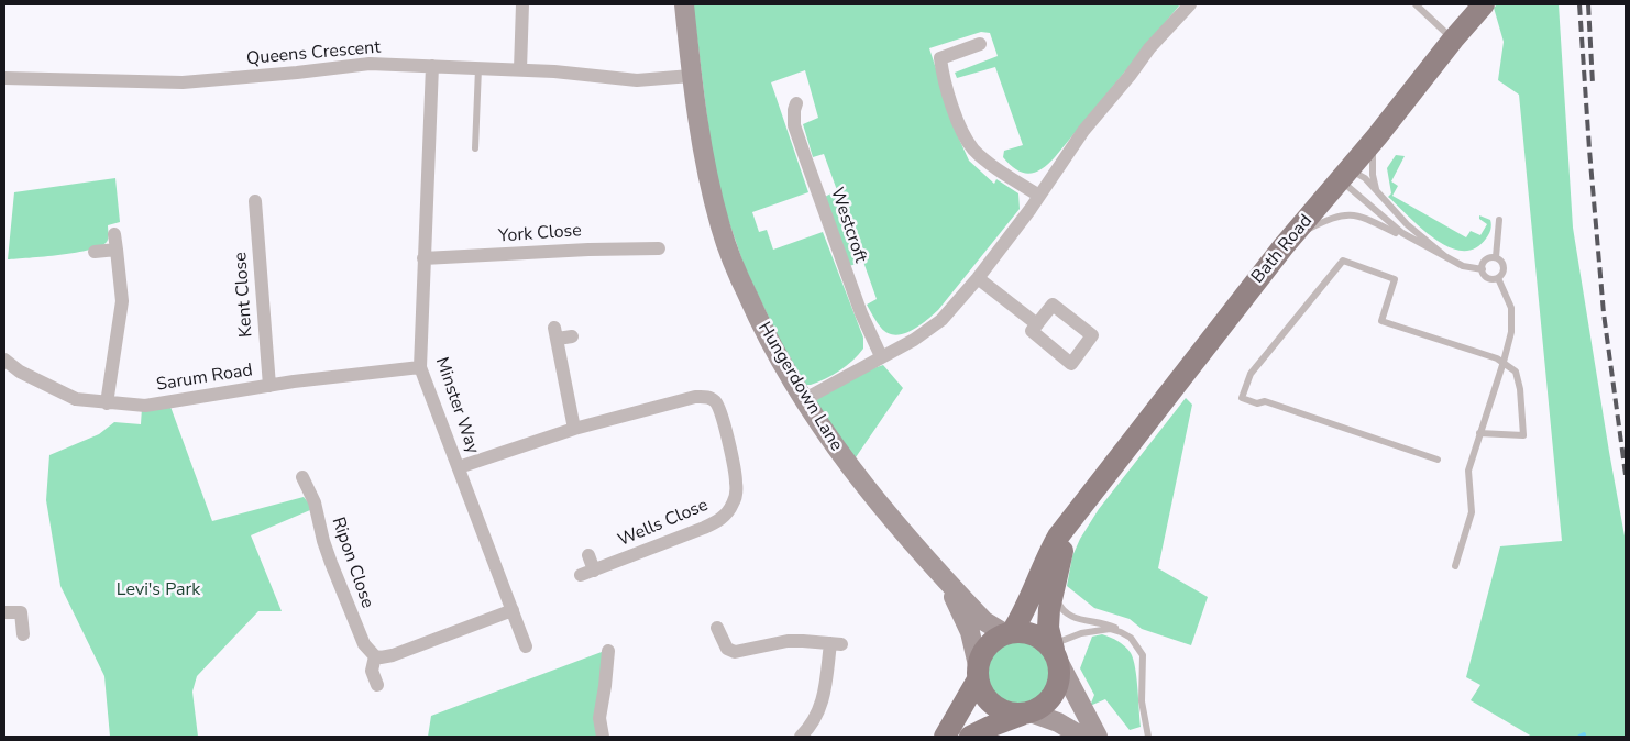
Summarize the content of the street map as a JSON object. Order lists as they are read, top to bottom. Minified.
{"streets":{"main road":["Bath Road","Hungerdown Lane"],"street":["Queens Crescent","Westcroft","York Close","Kent Close","Sarum Road","Minster Way","Wells Close","Ripon Close"]},"crossings":[["Queens Crescent","Hungerdown Lane"],["Queens Crescent","Minster Way"],["York Close","Minster Way"],["Bath Road","Hungerdown Lane"],["Kent Close","Sarum Road"],["Sarum Road","Minster Way"],["Minster Way","Wells Close"]],"parks":["Levi's Park"]}
